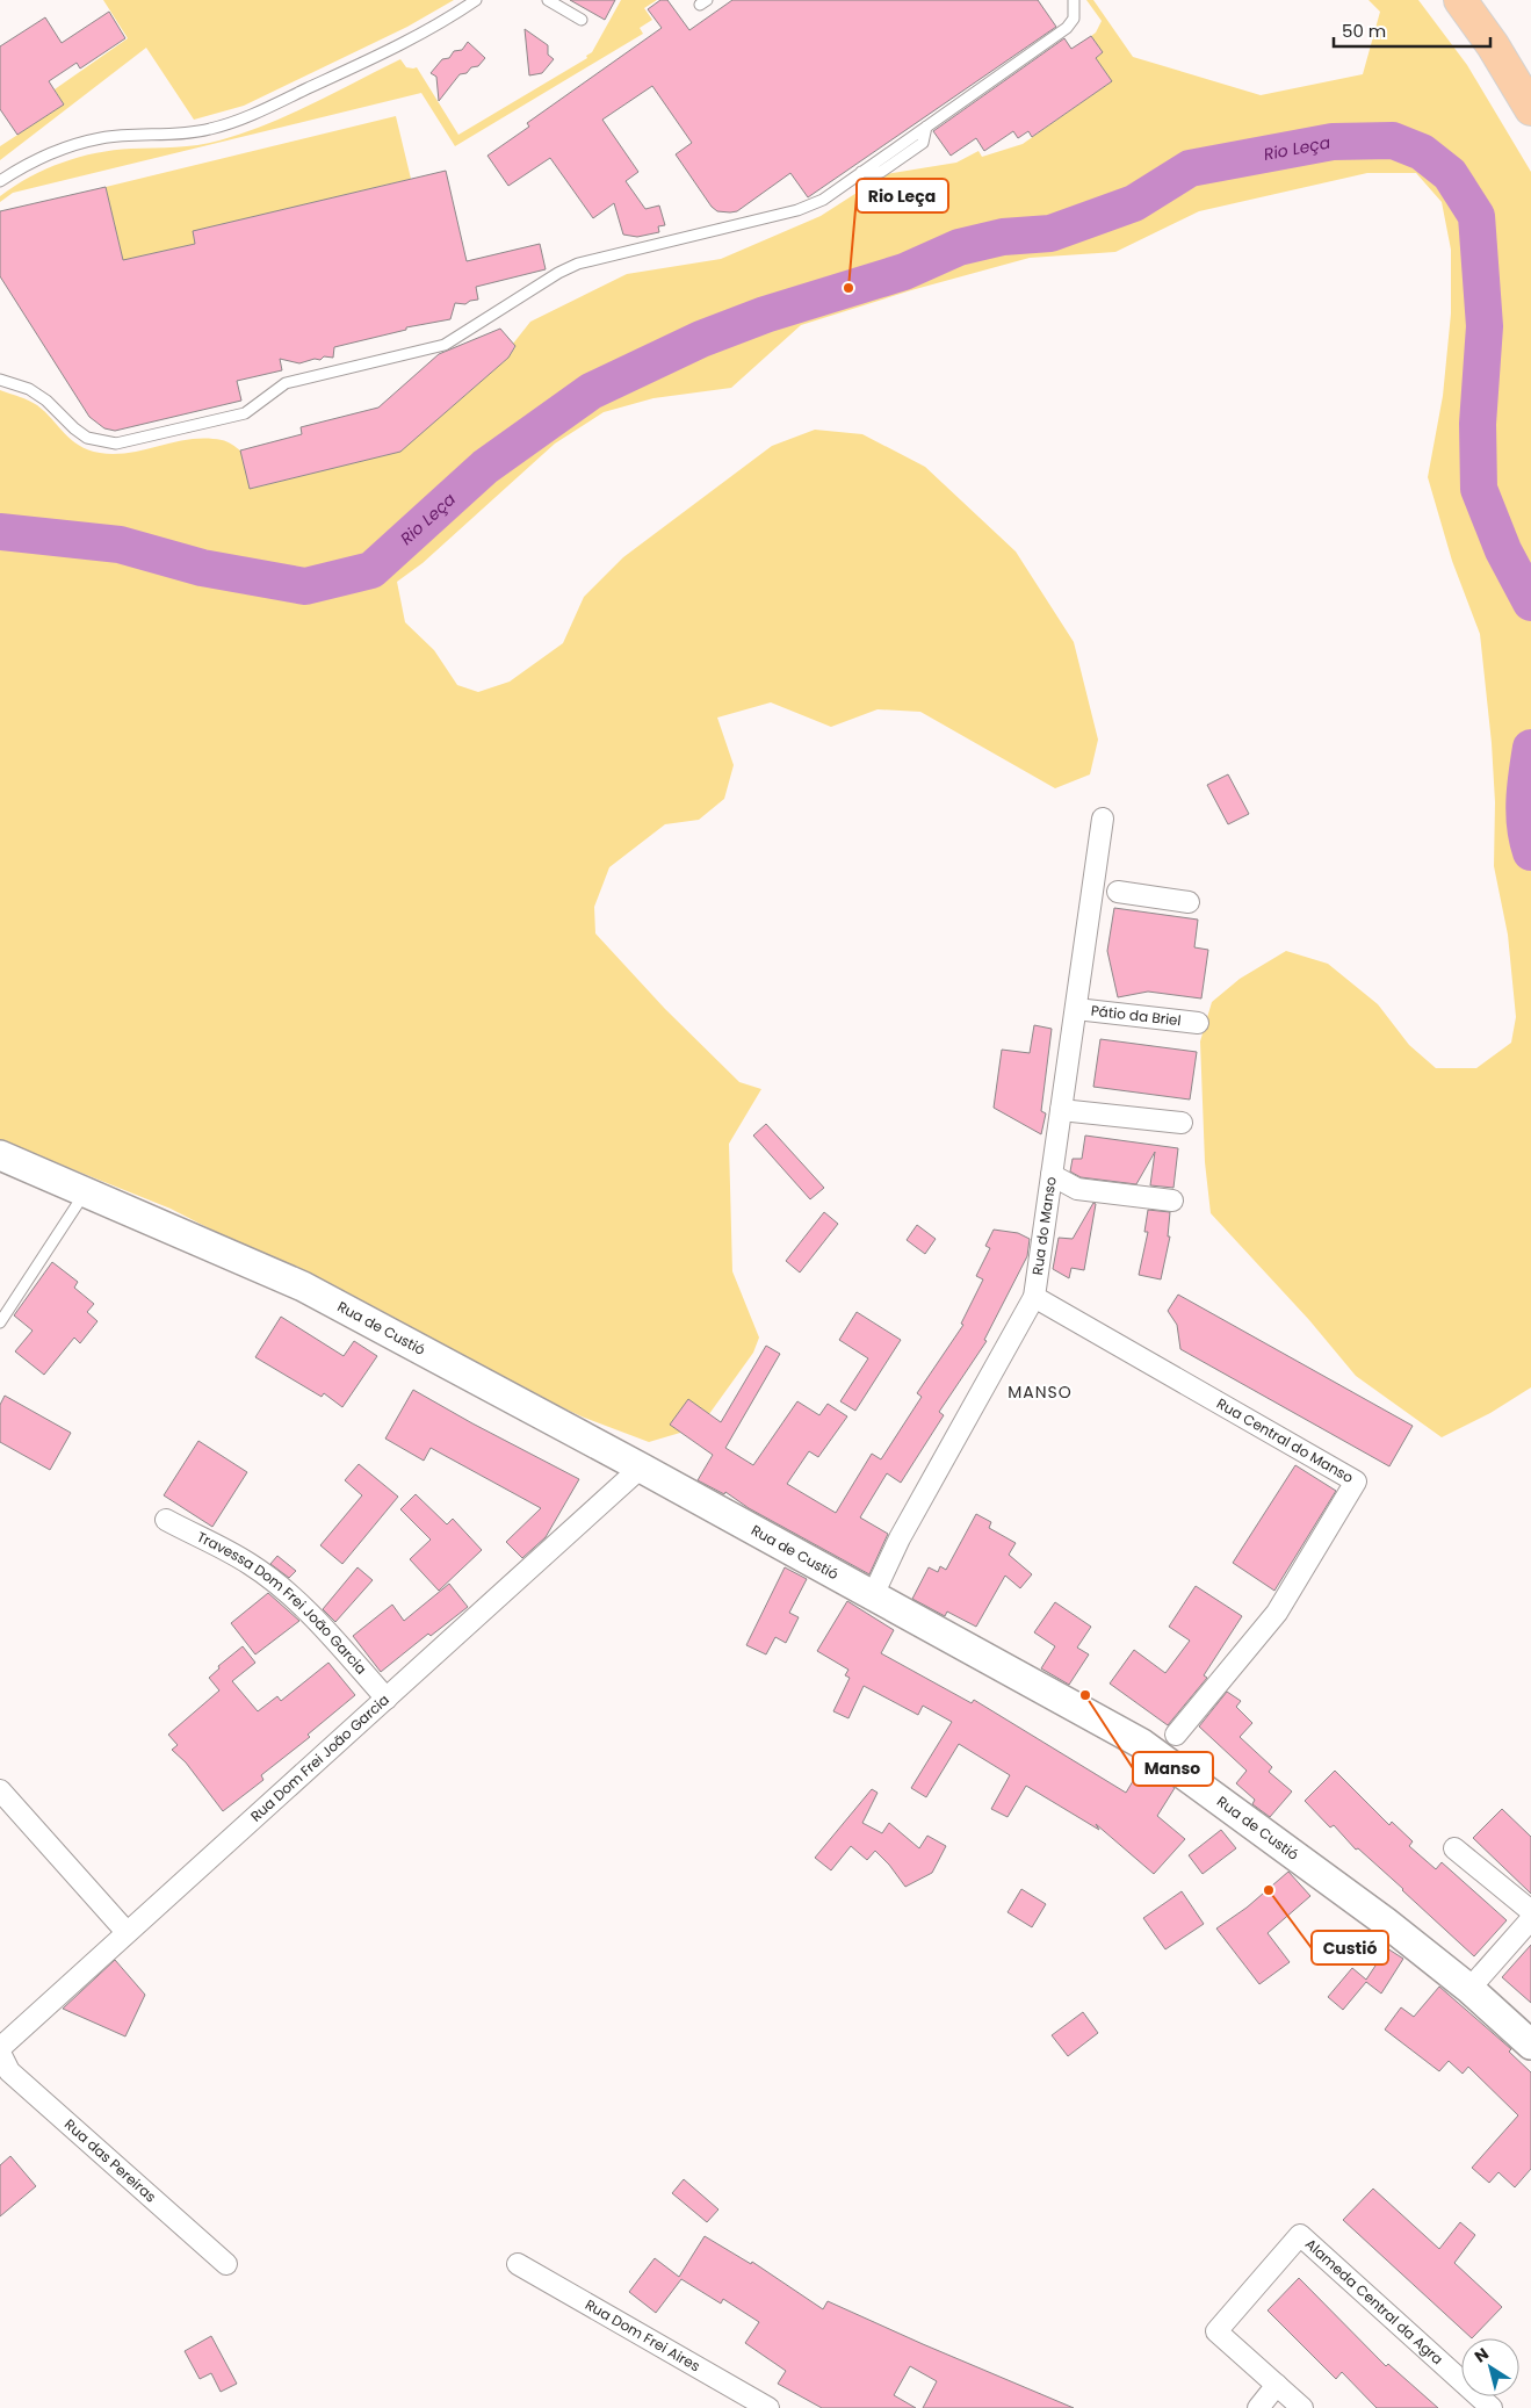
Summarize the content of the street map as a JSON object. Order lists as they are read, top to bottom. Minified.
{"streets":{"main road":["Rua de Custió"],"street":["Pátio da Briel","Rua do Manso","Rua Central do Manso","Travessa Dom Frei João Garcia","Rua Dom Frei João Garcia","Rua das Pereiras","Alameda Central da Agra","Rua Dom Frei Aires"]},"crossings":[["Pátio da Briel","Rua do Manso"],["Rua do Manso","Rua de Custió"],["Rua do Manso","Rua Central do Manso"],["Rua de Custió","Rua Dom Frei João Garcia"],["Travessa Dom Frei João Garcia","Rua Dom Frei João Garcia"],["Rua Dom Frei João Garcia","Rua das Pereiras"]],"districts":["MANSO"],"water":["Rio Leça"],"places":["Rio Leça","Manso","Custió"],"scale_bar":"50 m","north":"top left"}
